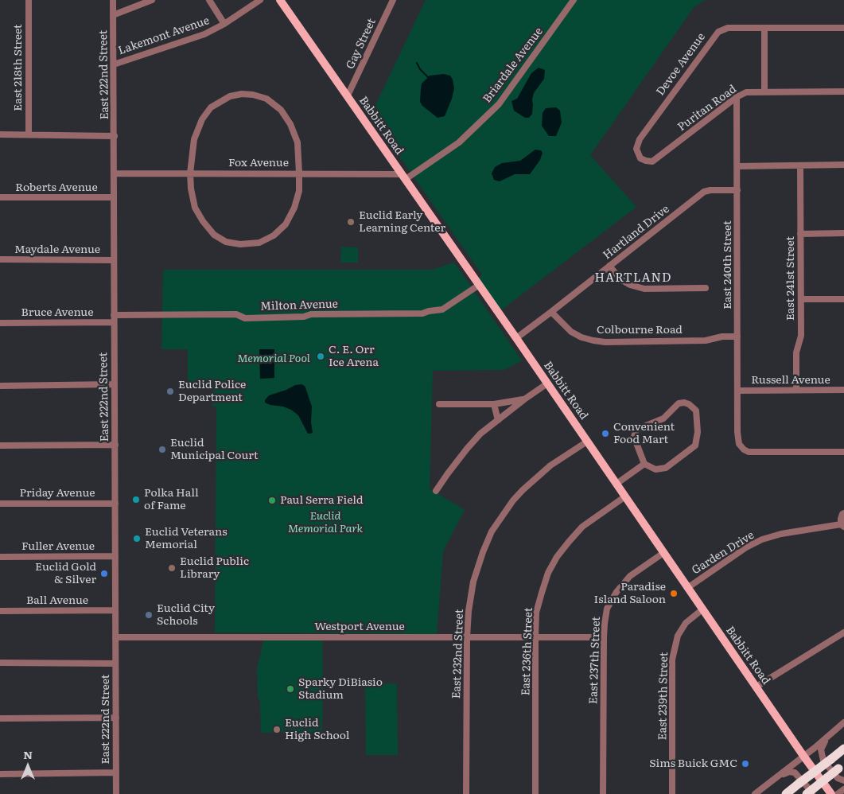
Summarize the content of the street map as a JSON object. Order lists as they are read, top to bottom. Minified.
{"streets":{"main road":["Babbitt Road"],"street":["Lakemont Avenue","Gay Street","Devoe Avenue","Briardale Avenue","East 218th Street","East 222nd Street","Puritan Road","Fox Avenue","Roberts Avenue","Hartland Drive","Maydale Avenue","East 240th Street","East 241st Street","Milton Avenue","Bruce Avenue","Colbourne Road","Russell Avenue","Priday Avenue","Fuller Avenue","Garden Drive","Ball Avenue","Westport Avenue","East 236th Street","East 232nd Street","East 237th Street","East 239th Street"]},"crossings":[["Lakemont Avenue","East 222nd Street"],["Gay Street","Babbitt Road"],["Devoe Avenue","Puritan Road"],["Briardale Avenue","Babbitt Road"],["Briardale Avenue","Fox Avenue"],["East 222nd Street","Fox Avenue"],["East 222nd Street","Roberts Avenue"],["East 222nd Street","Maydale Avenue"],["East 222nd Street","Milton Avenue"],["East 222nd Street","Bruce Avenue"],["East 222nd Street","Priday Avenue"],["East 222nd Street","Fuller Avenue"],["East 222nd Street","Ball Avenue"],["East 222nd Street","Westport Avenue"],["Puritan Road","East 240th Street"],["Babbitt Road","Fox Avenue"],["Babbitt Road","Hartland Drive"],["Babbitt Road","Milton Avenue"],["Babbitt Road","Garden Drive"],["Babbitt Road","East 236th Street"],["Babbitt Road","East 232nd Street"],["Babbitt Road","East 237th Street"],["Babbitt Road","East 239th Street"],["Hartland Drive","East 240th Street"],["Hartland Drive","Colbourne Road"],["East 240th Street","Colbourne Road"],["East 240th Street","Russell Avenue"],["East 241st Street","Russell Avenue"],["Westport Avenue","East 236th Street"],["Westport Avenue","East 232nd Street"],["Westport Avenue","East 237th Street"]],"districts":["HARTLAND"],"parks":["Memorial Pool","Euclid Memorial Park"],"places":["Euclid Early Learning Center","C. E. Orr Ice Arena","Euclid Police Department","Convenient Food Mart","Euclid Municipal Court","Polka Hall of Fame","Paul Serra Field","Euclid Veterans Memorial","Euclid Public Library","Euclid Gold & Silver","Paradise Island Saloon","Euclid City Schools","Sparky DiBiasio Stadium","Euclid High School","Sims Buick GMC"],"north":"top"}
